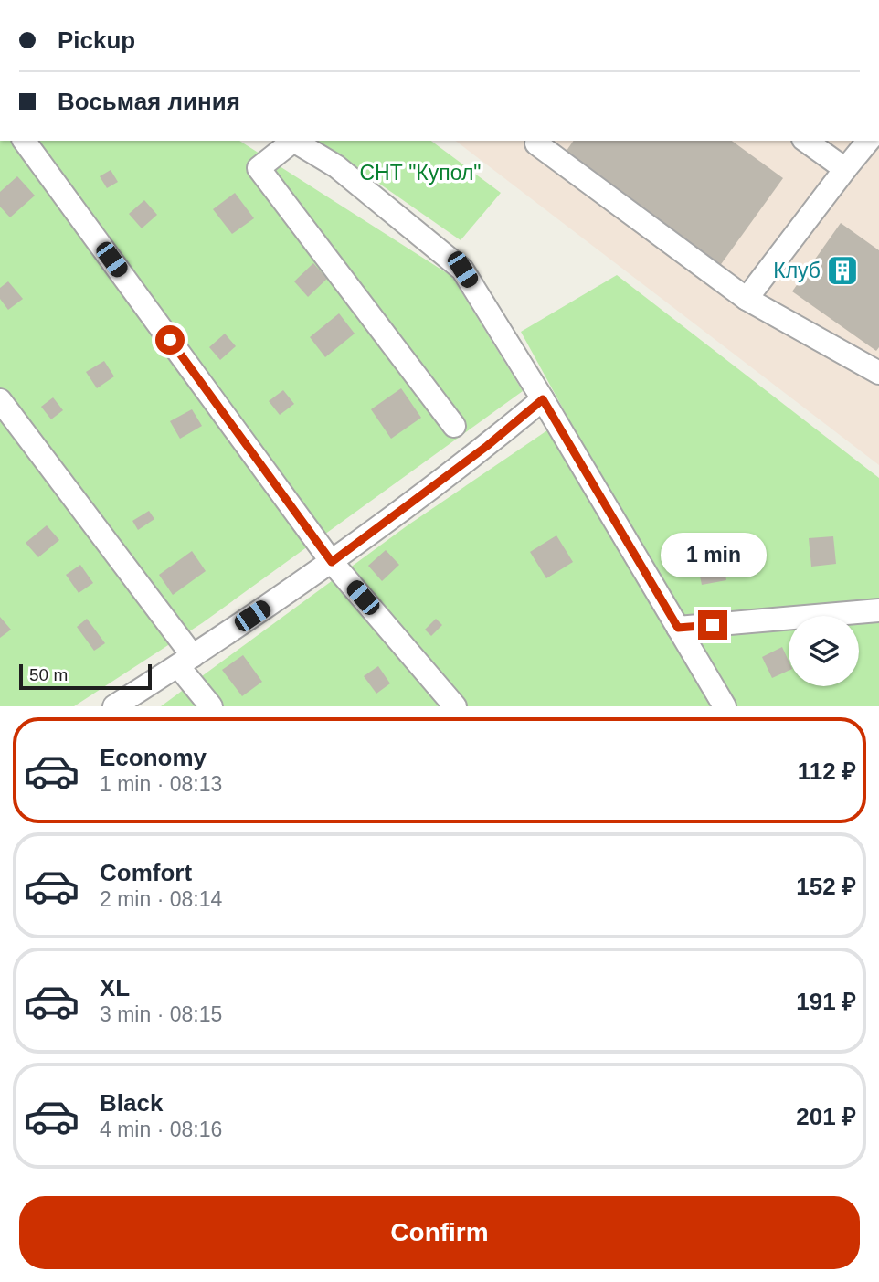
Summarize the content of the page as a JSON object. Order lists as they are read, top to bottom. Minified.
{"parks":["СНТ \"Купол\""],"places":{"building":["Клуб"]},"scale_bar":"50 m","page":{"banner":["Pickup","Восьмая линия"],"bubble":"1 min","scale":"50 m","list":[{"name":"Economy","note":"1 min · 08:13","value":"112 ₽"},{"name":"Comfort","note":"2 min · 08:14","value":"152 ₽"},{"name":"XL","note":"3 min · 08:15","value":"191 ₽"},{"name":"Black","note":"4 min · 08:16","value":"201 ₽"}],"buttons":"Confirm"}}
